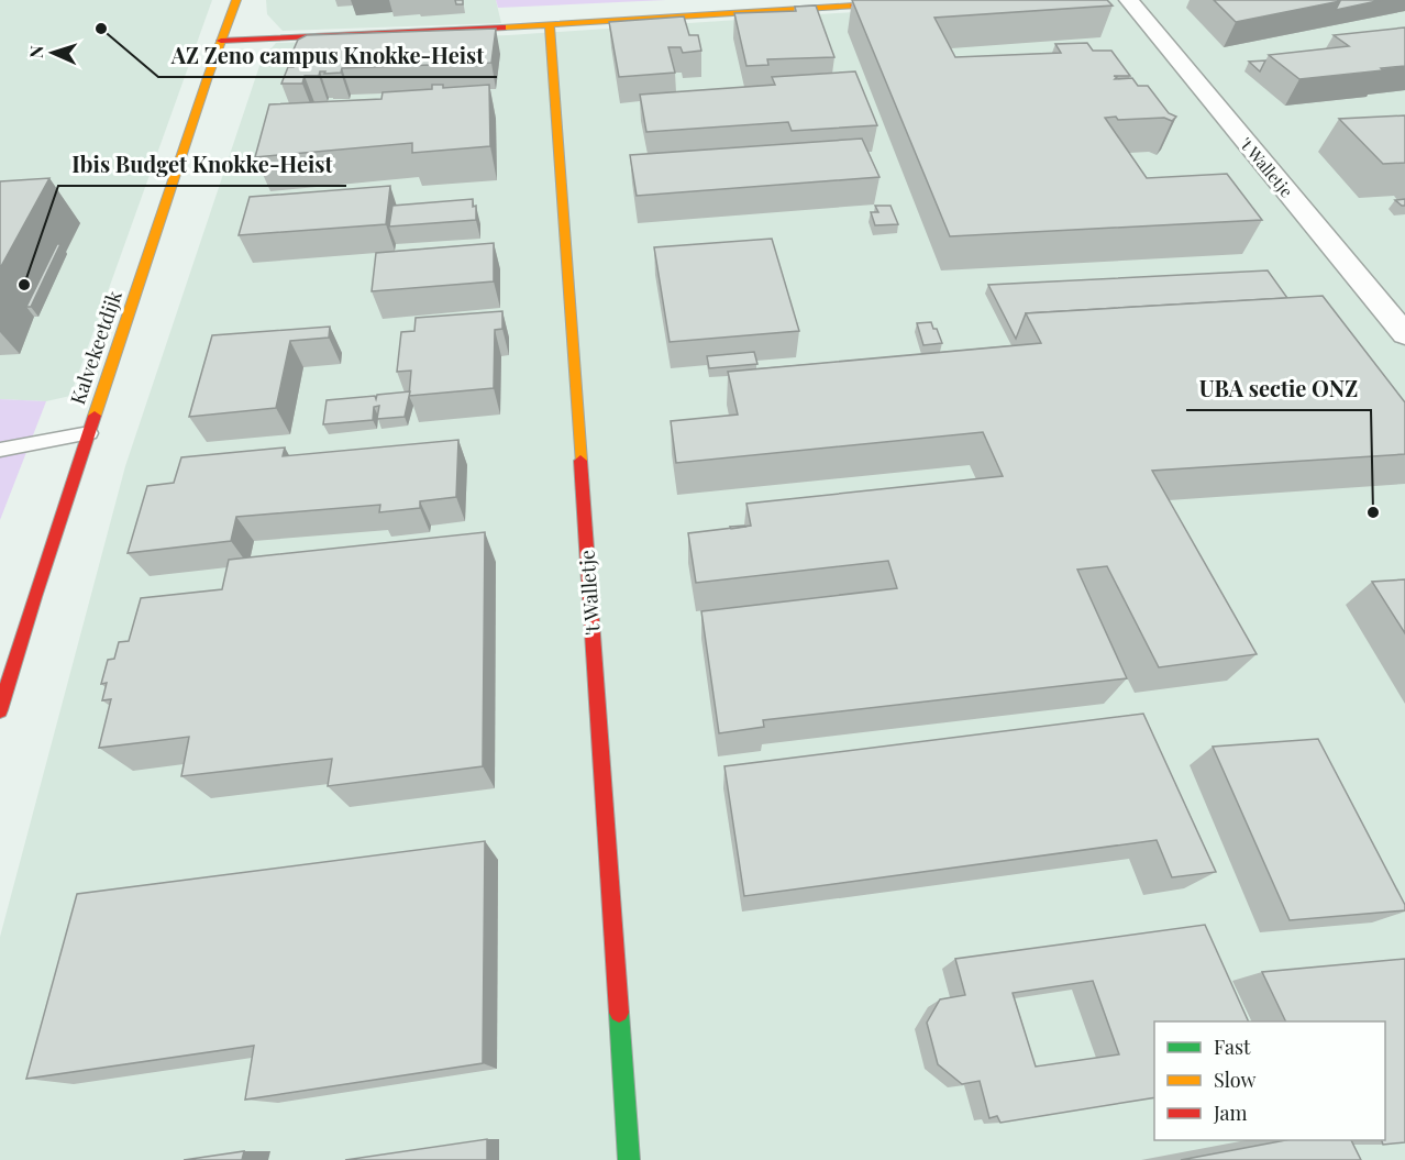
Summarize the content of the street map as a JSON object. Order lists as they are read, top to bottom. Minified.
{"streets":{"street":["'t Walletje","Kalvekeetdijk"]},"places":["AZ Zeno campus Knokke-Heist","Ibis Budget Knokke-Heist","UBA sectie ONZ"],"legend":["Fast","Slow","Jam"],"north":"left"}
